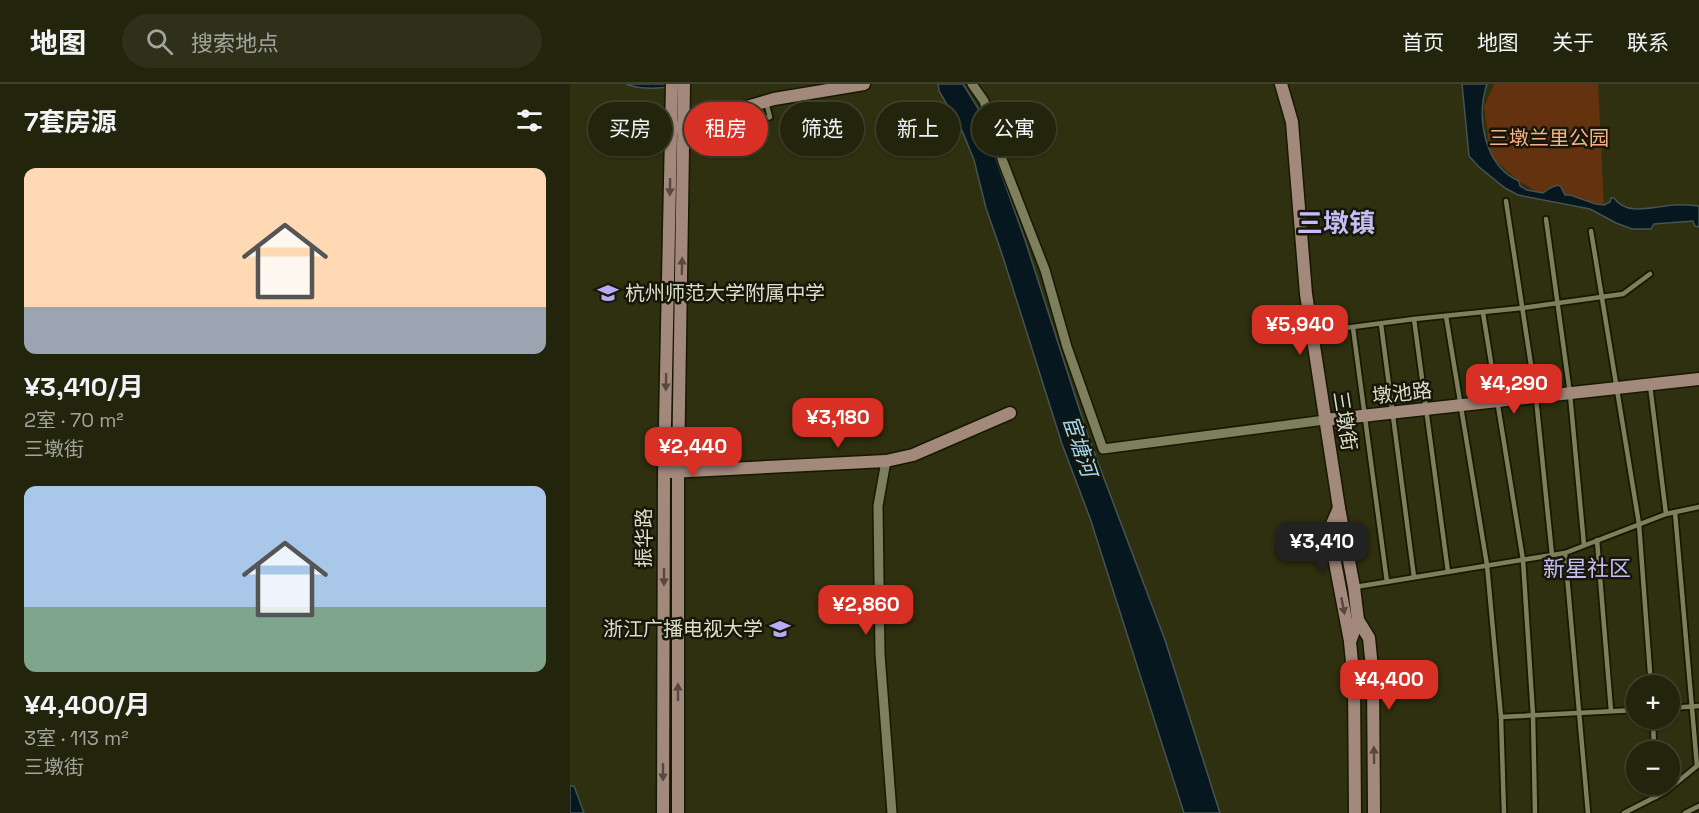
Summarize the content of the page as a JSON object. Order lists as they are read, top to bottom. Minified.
{"streets":{"street":["墩池路","三墩街","振华路"]},"crossings":[["墩池路","三墩街"]],"districts":["三墩镇","新星社区"],"water":["宦塘河"],"parks":["三墩兰里公园"],"places":{"school or university":["杭州师范大学附属中学","浙江广播电视大学"]},"page":{"header":"地图","search":"搜索地点","nav":["首页","地图","关于","联系"],"heading":"7套房源","chip":["买房","租房","筛选","新上","公寓"],"list":[{"name":"¥3,410/月","note":"2室 · 70 m² · 三墩街"},{"name":"¥4,400/月","note":"3室 · 113 m² · 三墩街"}],"price":["¥5,940","¥4,290","¥3,180","¥2,440","¥3,410","¥2,860","¥4,400"],"map_buttons":["+","−"]}}
